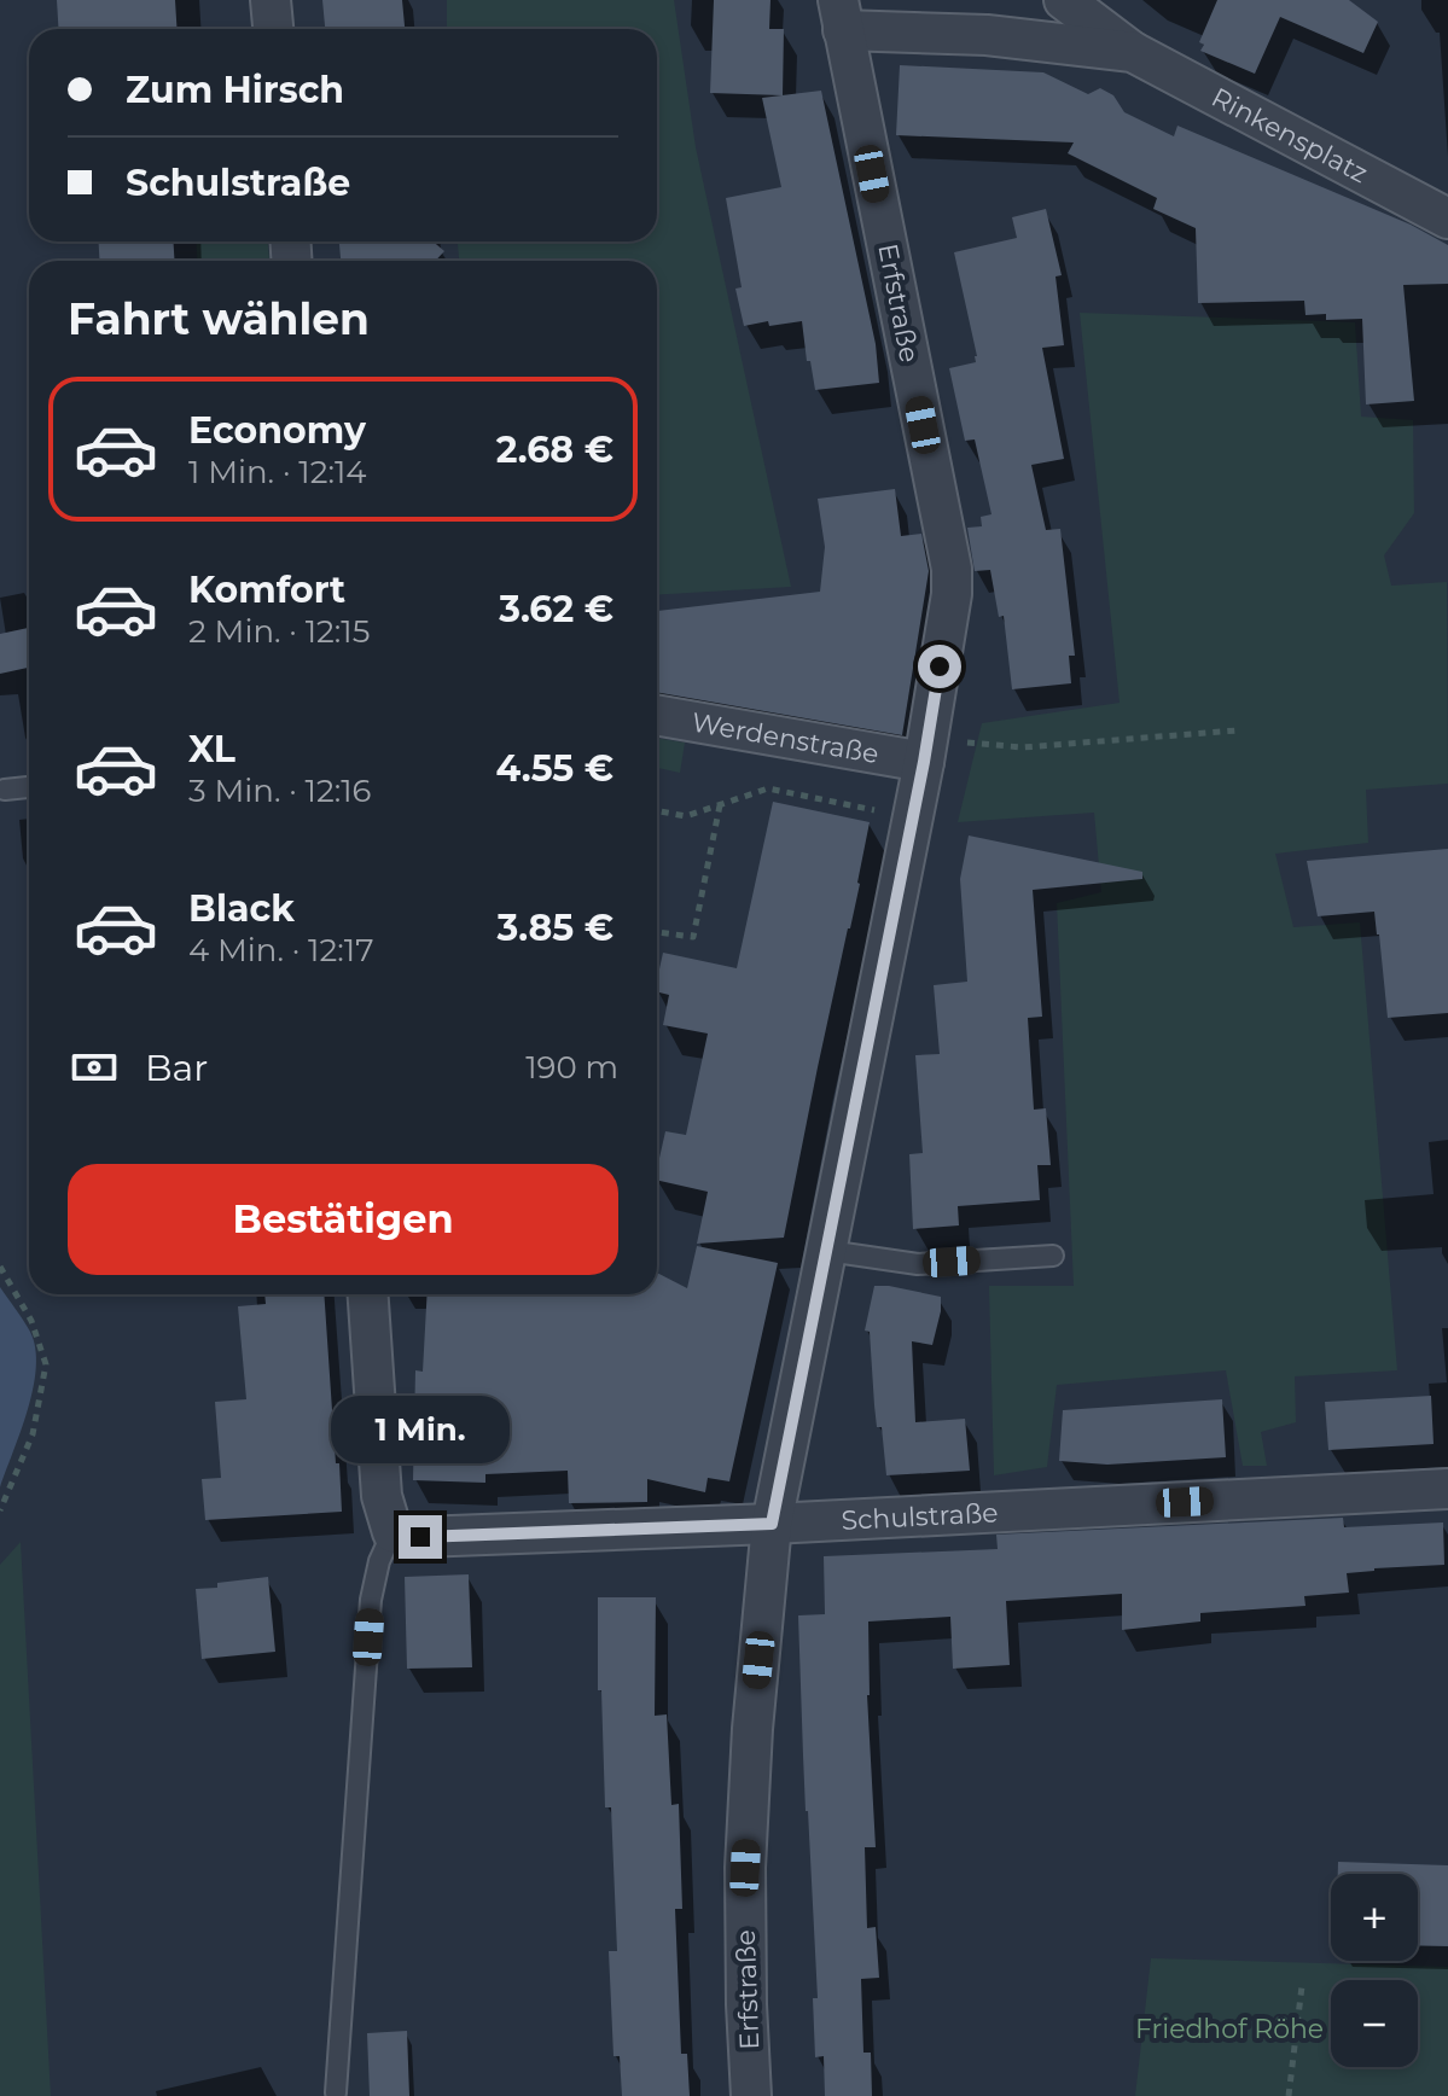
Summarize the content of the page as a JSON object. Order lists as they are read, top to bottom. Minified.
{"streets":{"street":["Rinkensplatz","Erfstraße","Werdenstraße","Schulstraße"]},"crossings":[["Rinkensplatz","Erfstraße"],["Erfstraße","Werdenstraße"],["Erfstraße","Schulstraße"]],"parks":["Friedhof Röhe"],"page":{"banner":["Zum Hirsch","Schulstraße"],"heading":"Fahrt wählen","list":[{"name":"Economy","note":"1 Min. · 12:14","value":"2.68 €"},{"name":"Komfort","note":"2 Min. · 12:15","value":"3.62 €"},{"name":"XL","note":"3 Min. · 12:16","value":"4.55 €"},{"name":"Black","note":"4 Min. · 12:17","value":"3.85 €"}],"pay":["Bar","190 m"],"buttons":"Bestätigen","bubble":"1 Min.","map_buttons":["+","−"]}}
